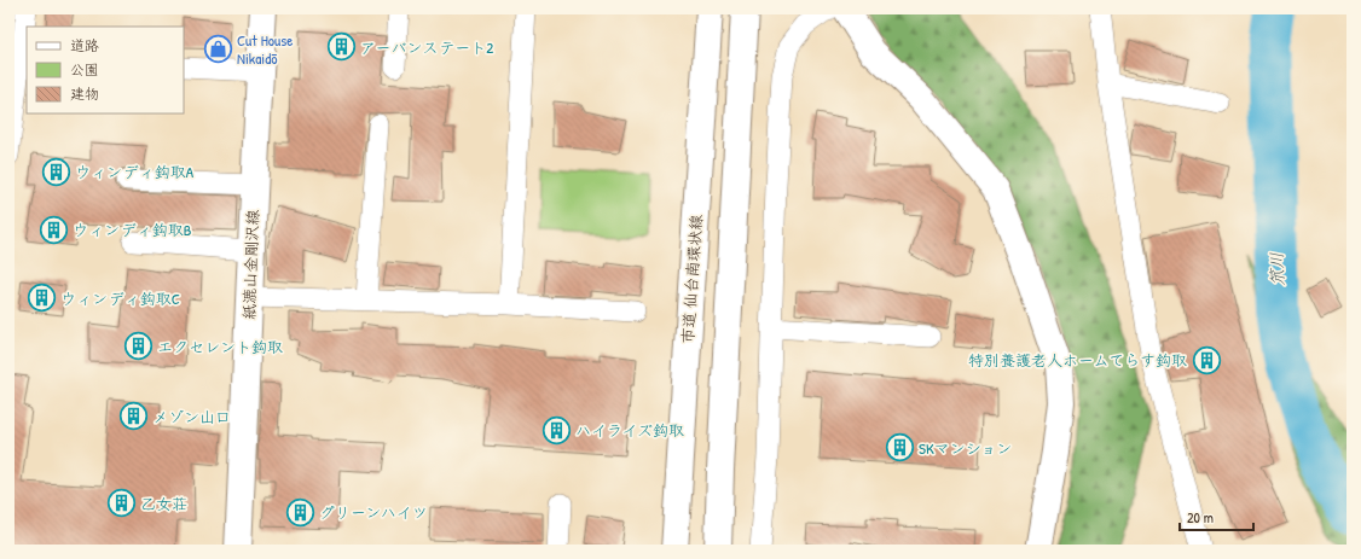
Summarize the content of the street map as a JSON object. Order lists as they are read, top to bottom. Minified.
{"streets":{"street":["紙漉山金剛沢線","市道 仙台南環状線"]},"water":["笊川"],"places":{"building":["アーバンステート2","ウィンディ鈎取A","ウィンディ鈎取B","ウィンディ鈎取C","エクセレント鈎取","特別養護老人ホームてらす鈎取","メゾン山口","ハイライズ鈎取","SKマンション","乙女荘","グリーンハイツ"],"shop":["Cut House Nikaidō"]},"legend":["道路","公園","建物"],"scale_bar":"20 m"}
